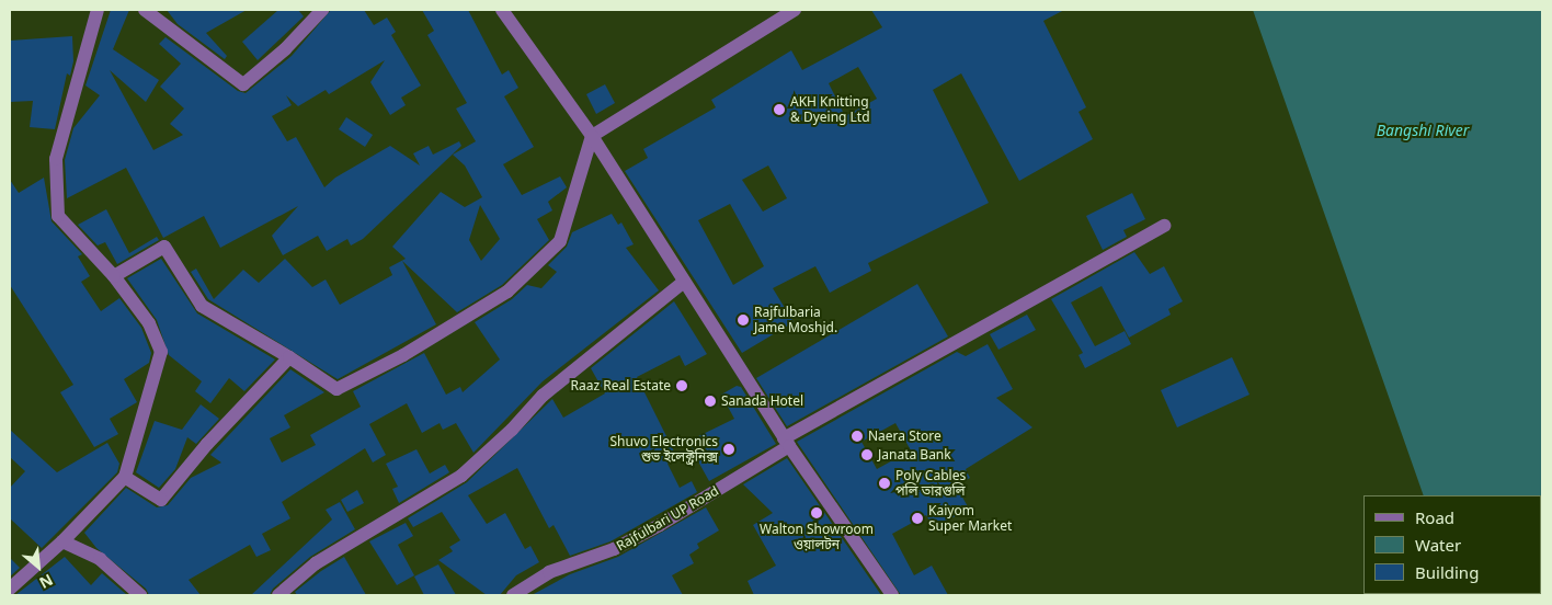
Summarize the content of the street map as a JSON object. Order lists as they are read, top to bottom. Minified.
{"streets":{"street":["Rajfulbari UP Road"]},"water":["Bangshi River"],"places":["AKH Knitting & Dyeing Ltd","Rajfulbaria Jame Moshjd.","Raaz Real Estate","Sanada Hotel","Naera Store","Shuvo Electronics শুভ ইলেক্ট্রনিক্স","Janata Bank","Poly Cables পলি তারগুলি","Walton Showroom ওয়ালটন","Kaiyom Super Market"],"legend":["Road","Water","Building"],"north":"bottom right"}
